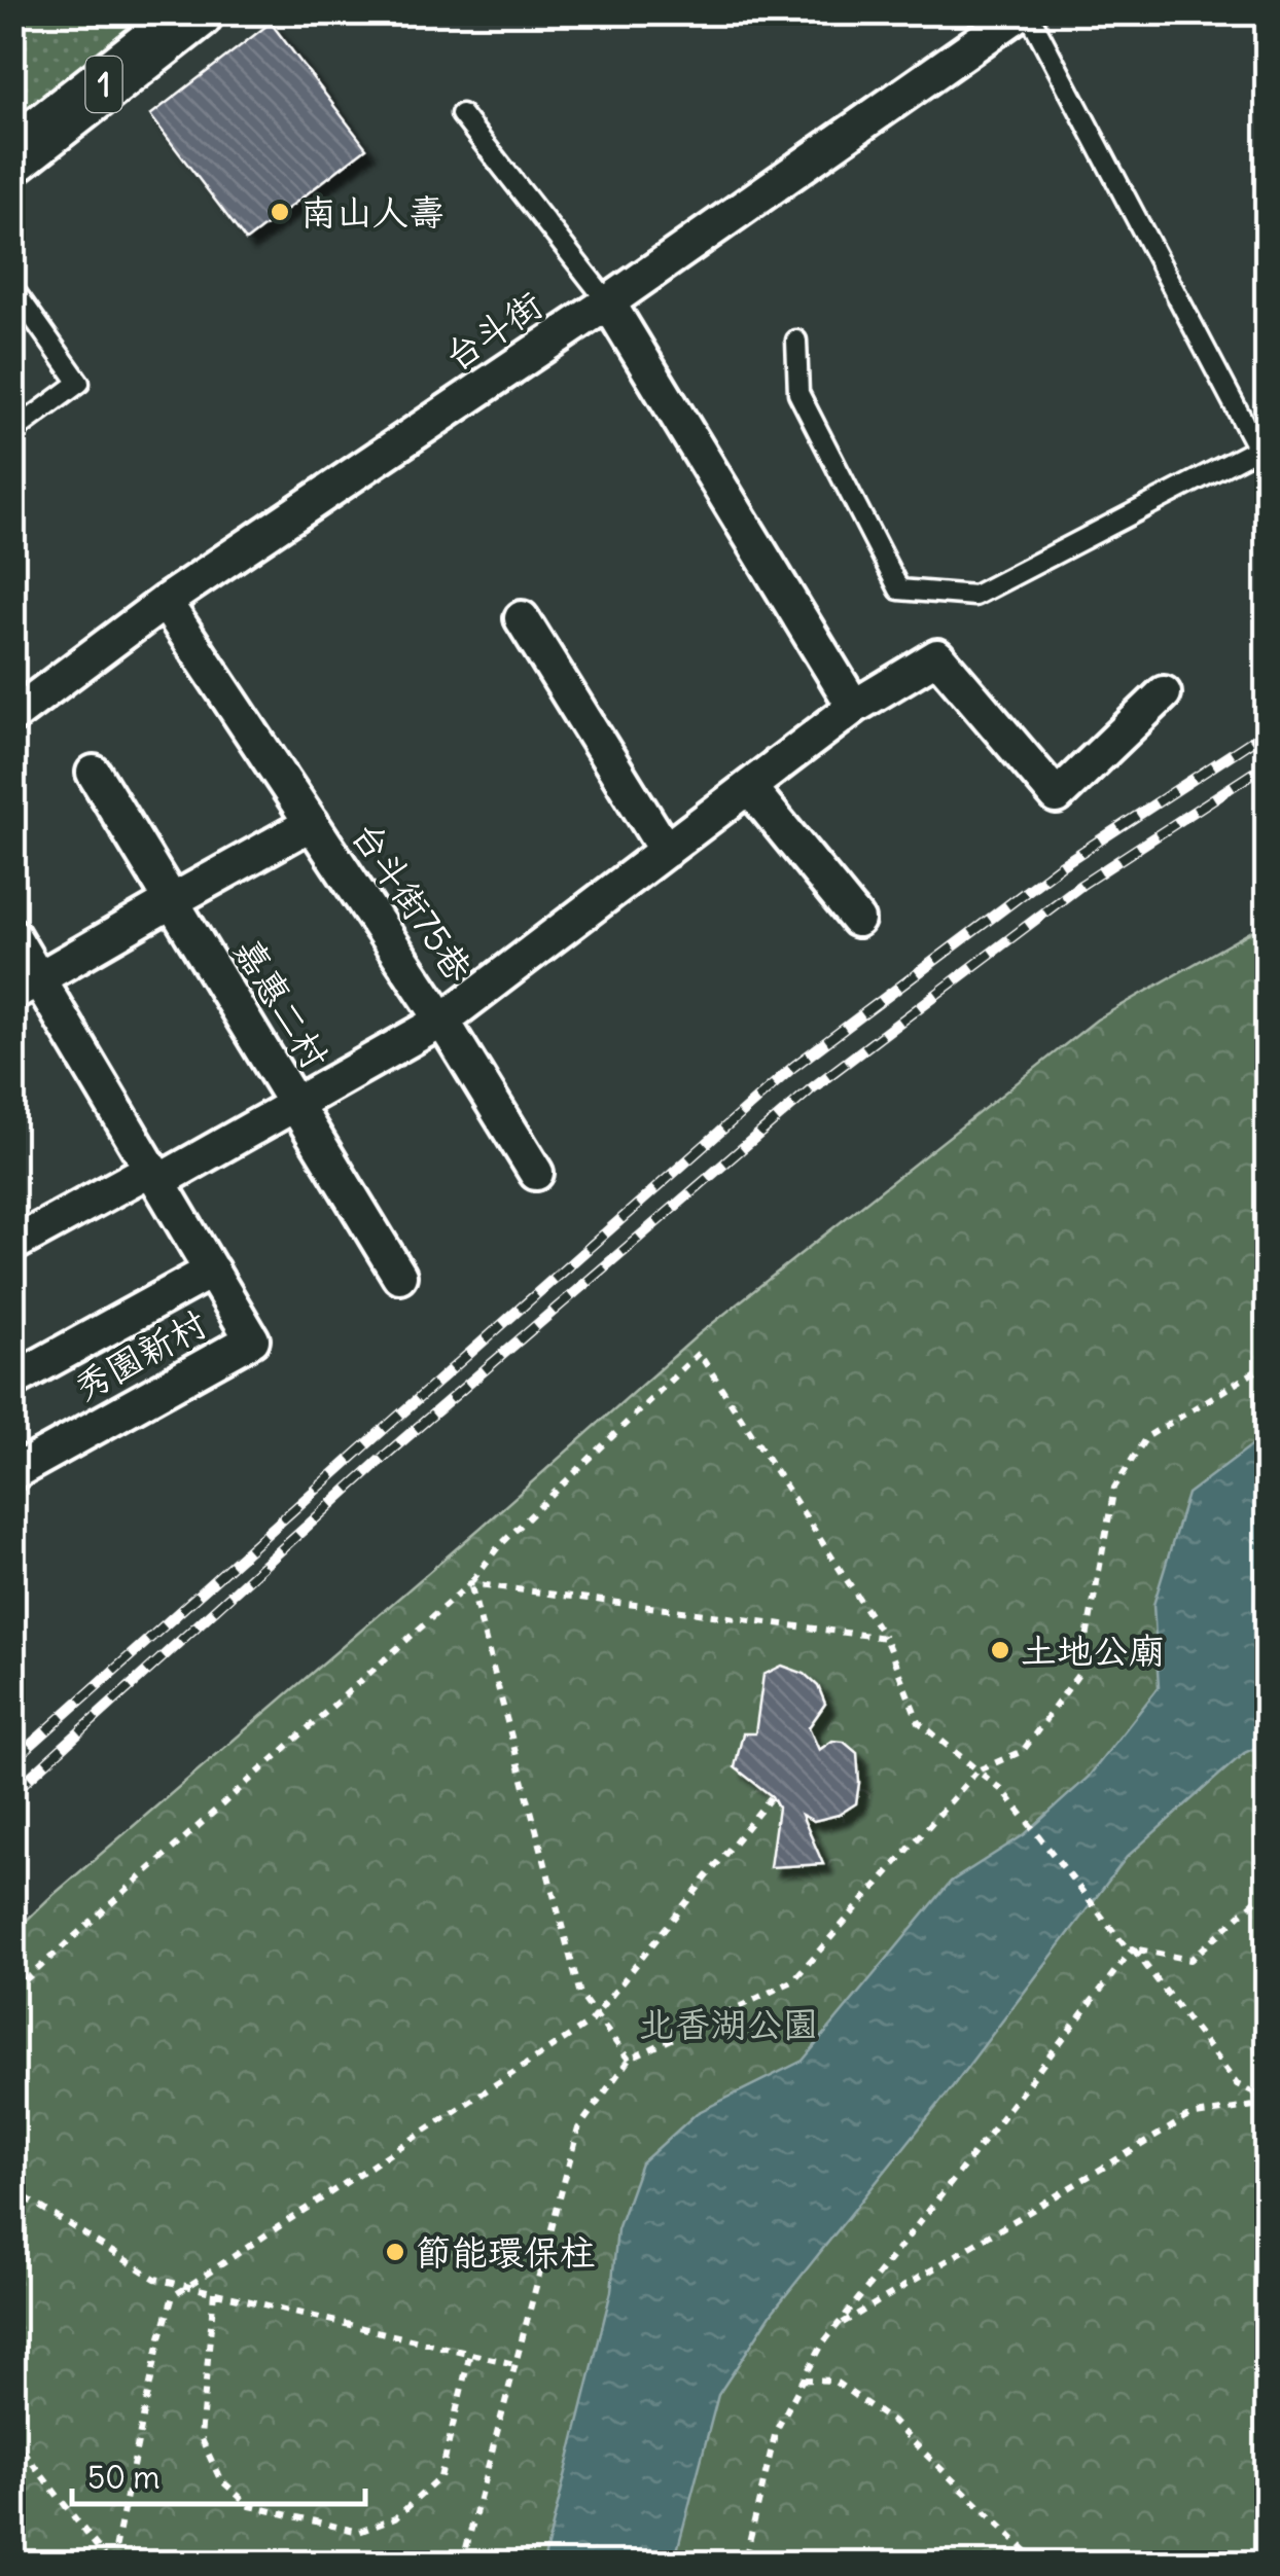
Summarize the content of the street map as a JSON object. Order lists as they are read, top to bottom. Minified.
{"streets":{"main road":["1"],"street":["台斗街","台斗街75巷","嘉惠二村","秀園新村"]},"crossings":[["台斗街","台斗街75巷"]],"parks":["北香湖公園"],"places":["南山人壽","土地公廟","節能環保柱"],"scale_bar":"50 m"}
